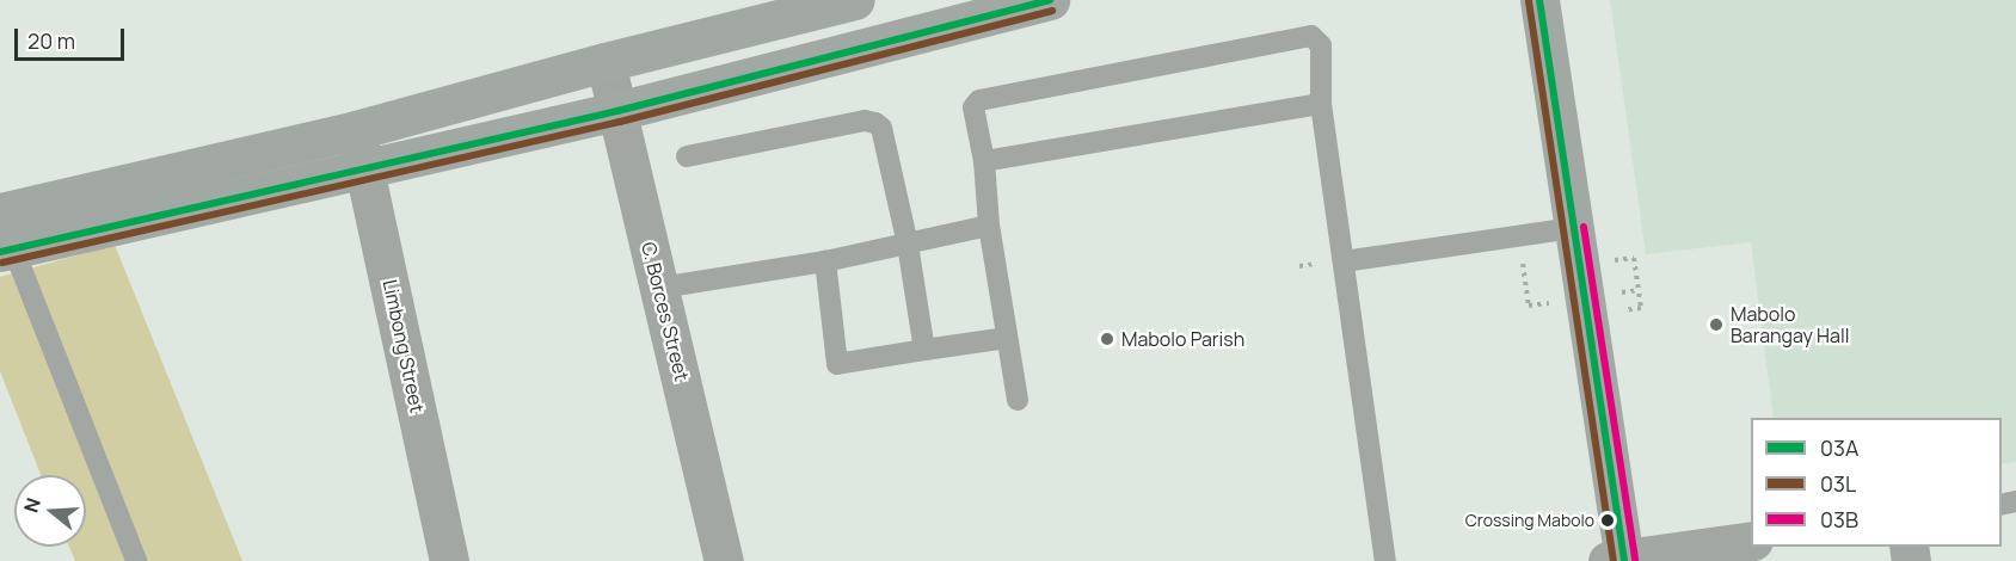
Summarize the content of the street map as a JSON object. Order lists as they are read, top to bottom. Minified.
{"streets":{"street":["C. Borces Street","Limbong Street"]},"places":["Mabolo Barangay Hall","Mabolo Parish","Crossing Mabolo"],"lines":["transit line 03A","transit line 03L","transit line 03B"],"legend":["03A","03L","03B"],"scale_bar":"20 m","north":"left"}
